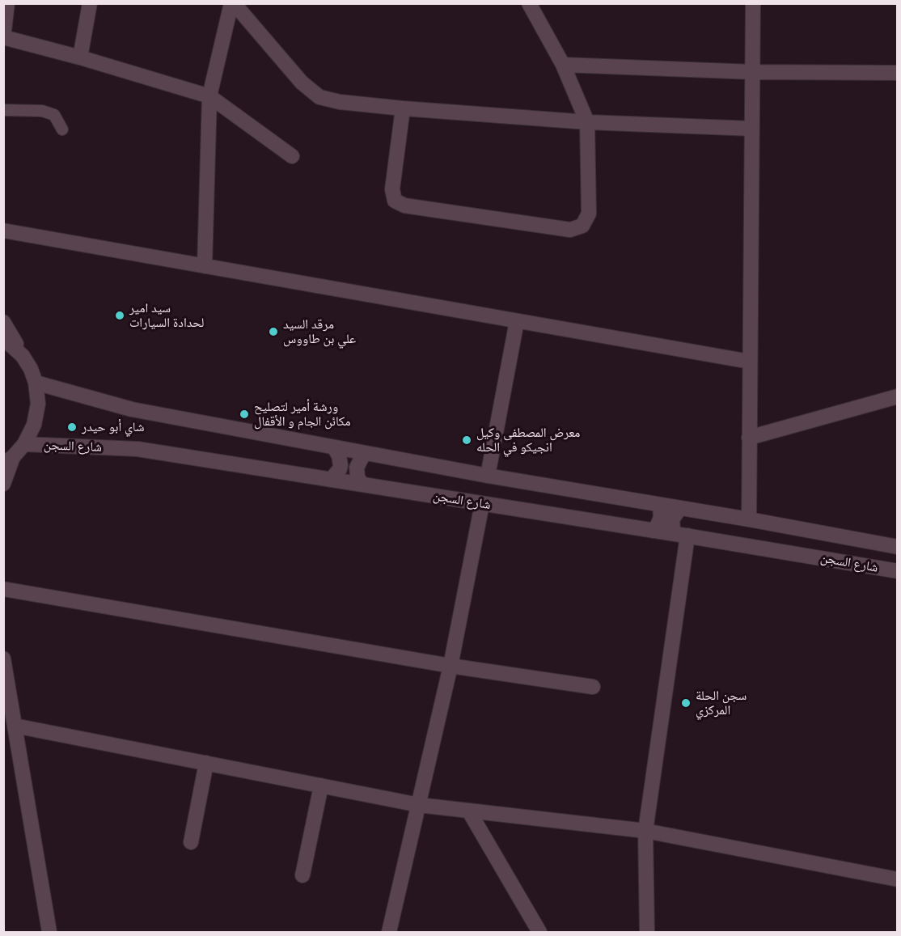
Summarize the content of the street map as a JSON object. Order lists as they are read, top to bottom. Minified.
{"streets":{"street":["شارع السجن"]},"places":["سيد امير لحدادة السيارات","مرقد السيد علي بن طاووس","ورشة أمير لتصليح مكائن الجام و الأقفال","شاي أبو حيدر","معرض المصطفى وكيل انجيكو في الحله","سجن الحلة المركزي"]}
